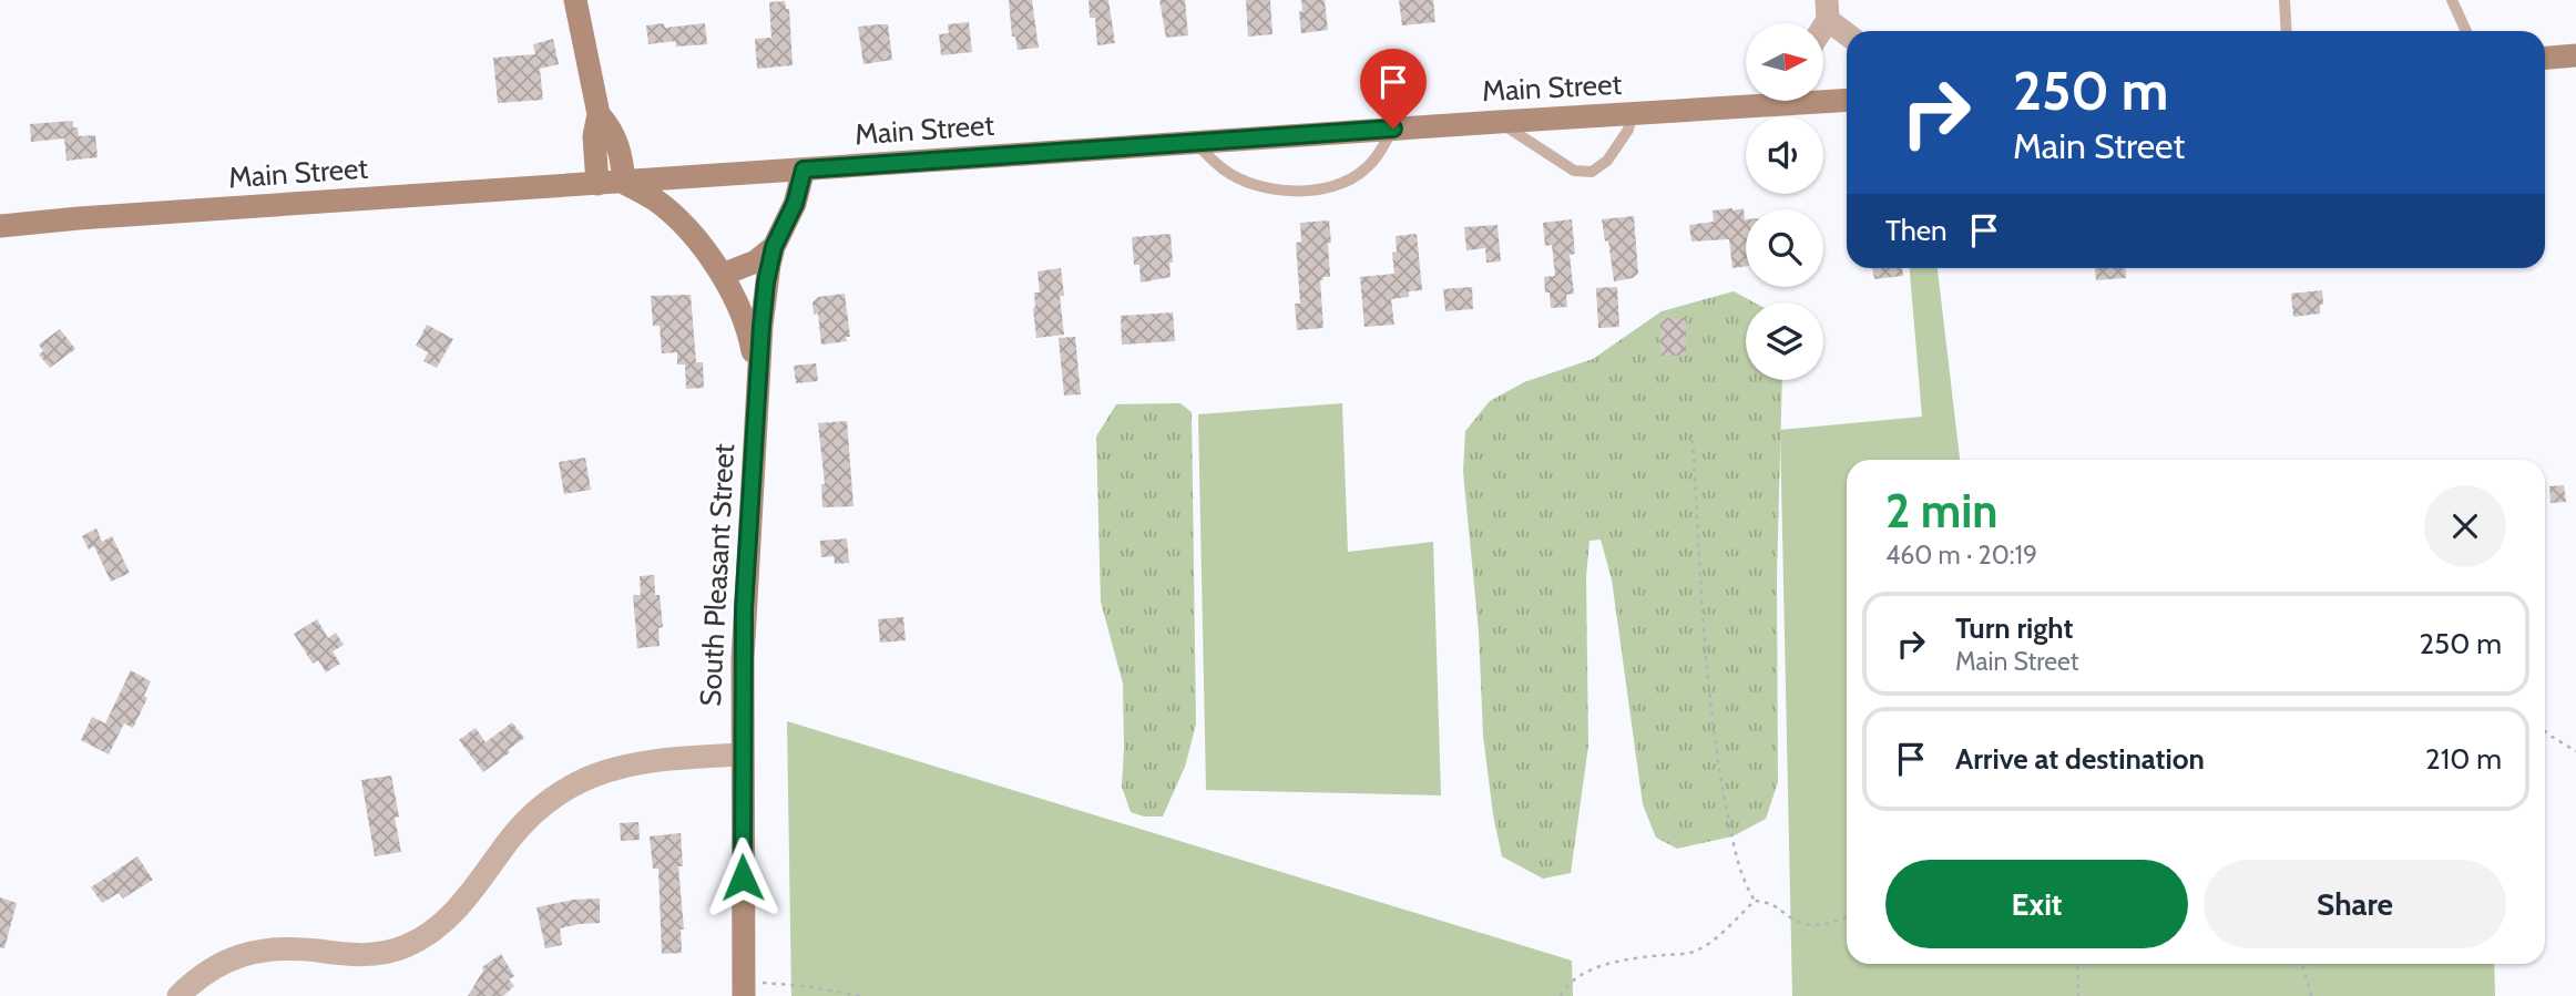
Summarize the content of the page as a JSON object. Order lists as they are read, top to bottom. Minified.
{"streets":{"main road":["Main Street","South Pleasant Street"]},"crossings":[["Main Street","South Pleasant Street"]],"north":"right","page":{"turn":["250 m","Main Street"],"then":"Then","heading":["2 min","460 m · 20:19"],"list":[{"name":"Turn right","note":"Main Street","value":"250 m"},{"name":"Arrive at destination","value":"210 m"}],"buttons":["Exit","Share"]}}
